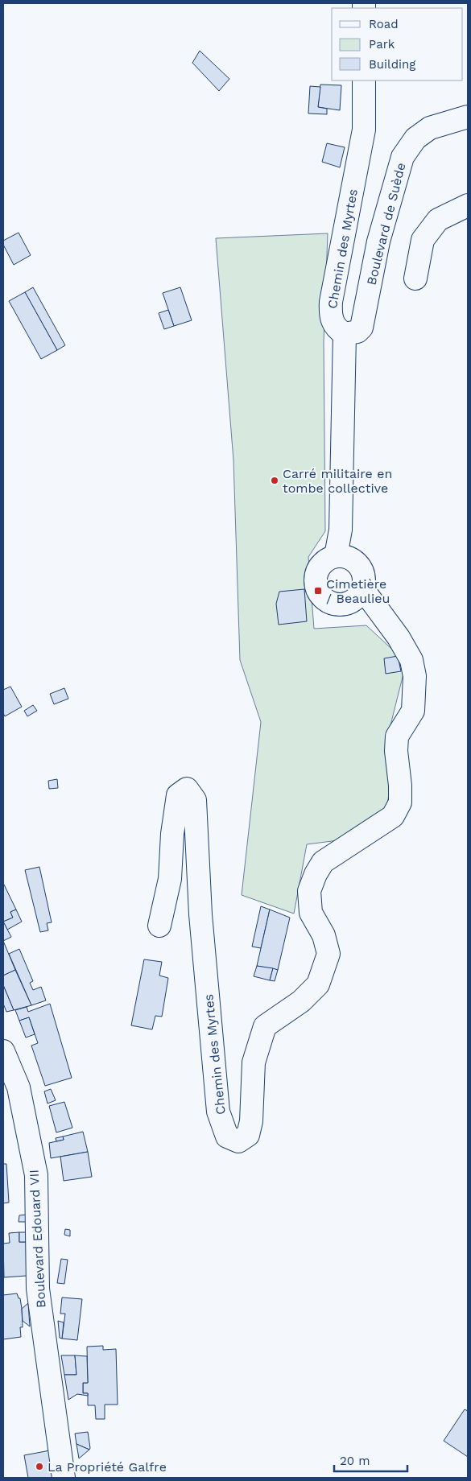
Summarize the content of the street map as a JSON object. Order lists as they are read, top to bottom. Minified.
{"streets":{"street":["Boulevard de Suède","Chemin des Myrtes","Boulevard Edouard VII"]},"crossings":[["Boulevard de Suède","Chemin des Myrtes"]],"places":{"other":["Carré militaire en tombe collective","La Propriété Galfre"],"transit":["Cimetière / Beaulieu"]},"legend":["Road","Park","Building"],"scale_bar":"20 m"}
